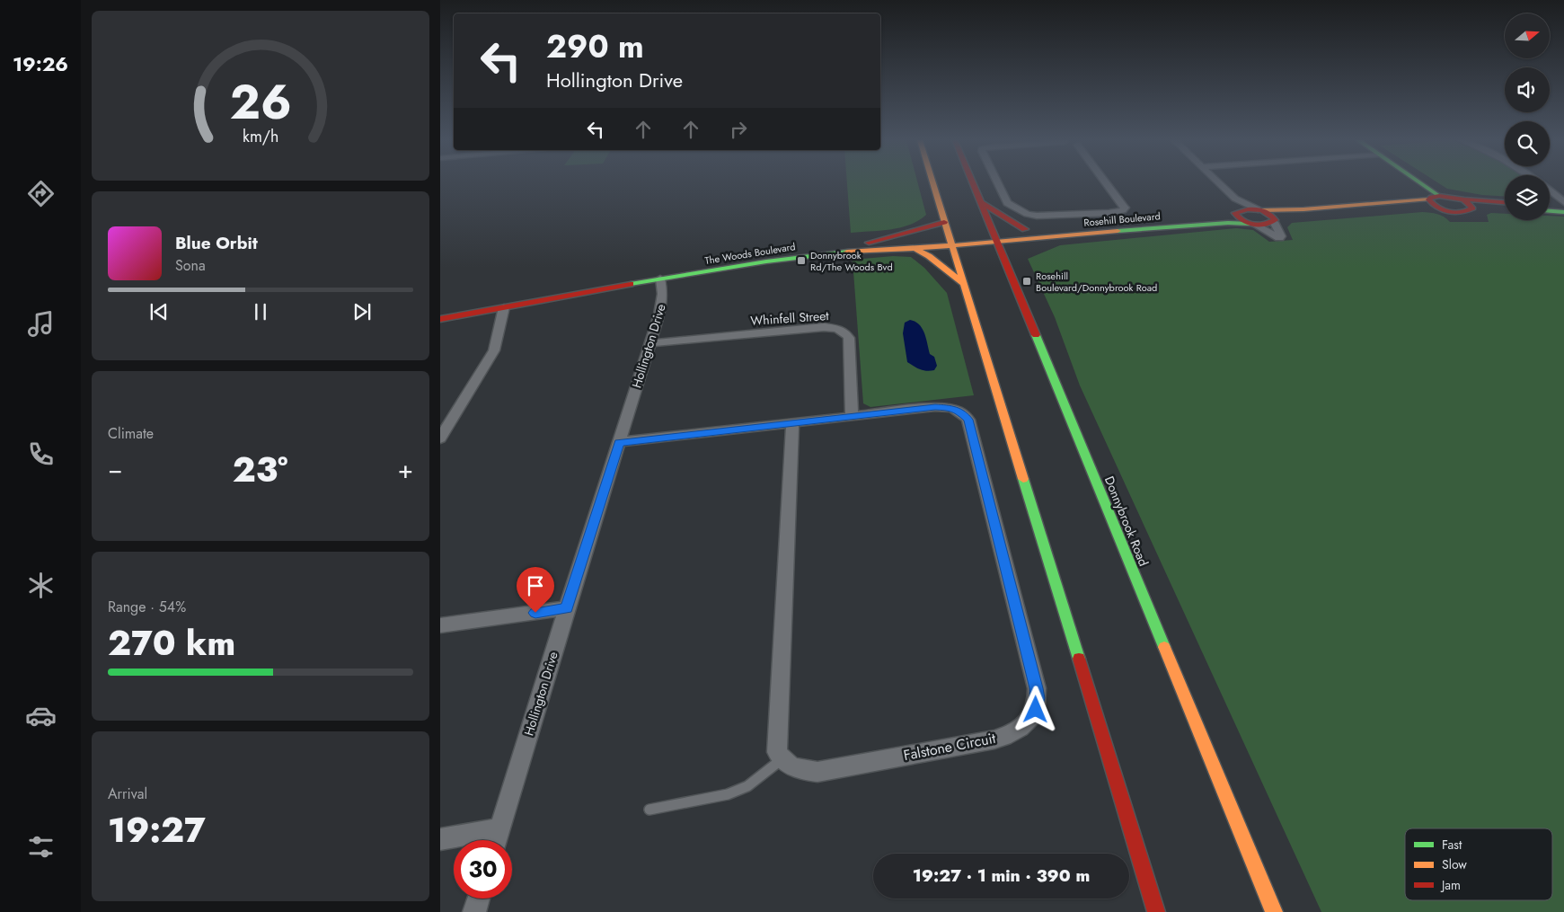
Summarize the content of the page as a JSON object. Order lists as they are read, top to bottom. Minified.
{"streets":{"street":["Rosehill Boulevard","The Woods Boulevard","Whinfell Street","Hollington Drive","Donnybrook Road","Falstone Circuit"]},"crossings":[["Rosehill Boulevard","Donnybrook Road"],["The Woods Boulevard","Hollington Drive"],["Whinfell Street","Hollington Drive"],["Whinfell Street","Falstone Circuit"],["Hollington Drive","Falstone Circuit"]],"places":{"transit":["Donnybrook Rd/The Woods Bvd","Rosehill Boulevard/Donnybrook Road"]},"legend":["Fast","Slow","Jam"],"north":"right","page":{"tabs":"19:26","turn":["290 m","Hollington Drive"],"song":["Blue Orbit","Sona"],"tile":["Climate",["Range · 54%","270 km"],["Arrival","19:27"]],"heat":["−","23°","+"],"limit":"30","trip":"19:27 · 1 min · 390 m","gauge":["26","km/h"]}}
